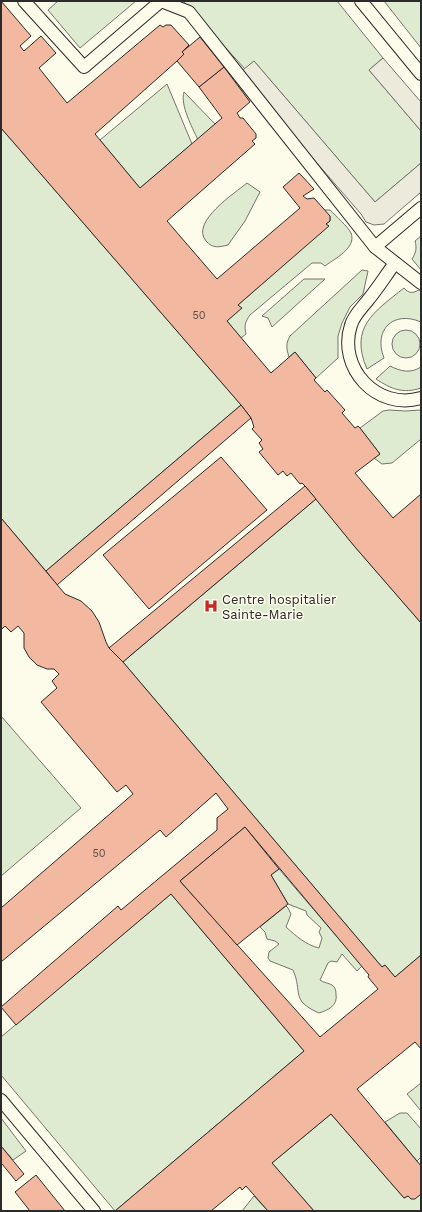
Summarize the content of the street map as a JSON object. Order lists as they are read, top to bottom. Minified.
{"places":{"hospital":["Centre hospitalier Sainte-Marie"]},"house_numbers":["50","50"]}
